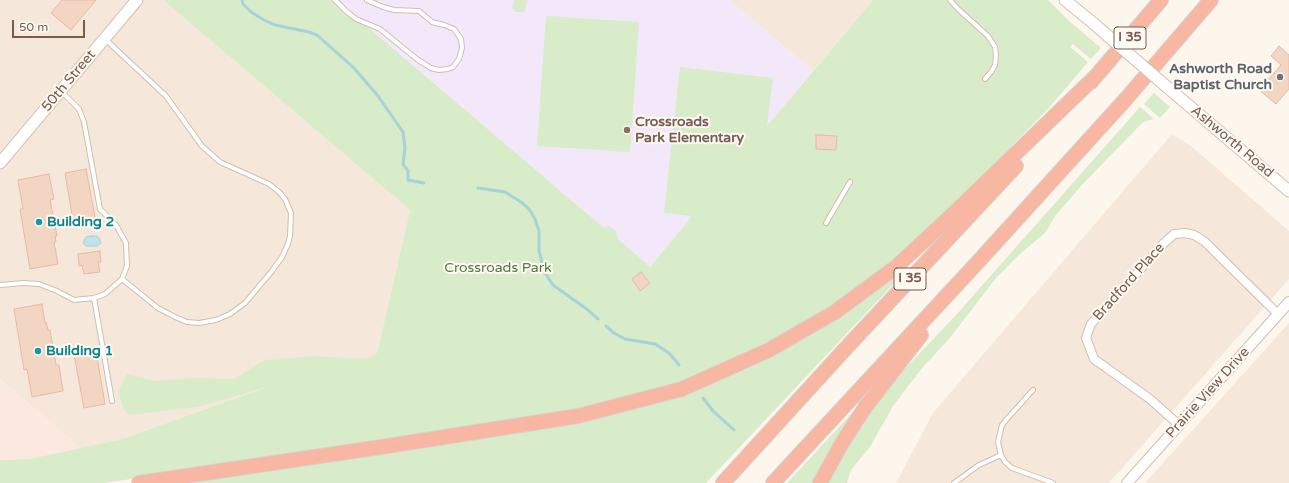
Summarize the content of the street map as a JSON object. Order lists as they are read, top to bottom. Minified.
{"streets":{"highway":["I 35"],"main road":["50th Street","Ashworth Road"],"street":["Bradford Place","Prairie View Drive"]},"crossings":[["Bradford Place","Prairie View Drive"]],"parks":["Crossroads Park"],"places":["Ashworth Road Baptist Church","Crossroads Park Elementary","Building 2","Building 1"],"scale_bar":"50 m"}
